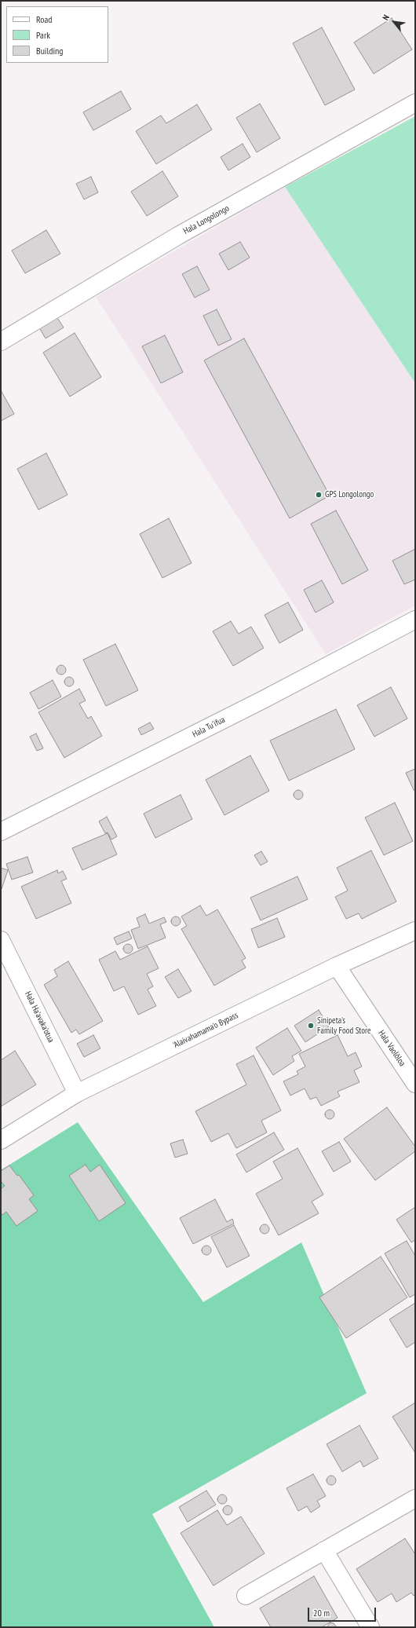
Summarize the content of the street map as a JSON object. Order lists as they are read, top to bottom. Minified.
{"streets":{"street":["Hala Longolongo","Hala Tu'ifua","Hala Ha'avaka'otua","'Alaivahamama'o Bypass","Hala Vaolōloa"]},"crossings":[["Hala Ha'avaka'otua","'Alaivahamama'o Bypass"],["'Alaivahamama'o Bypass","Hala Vaolōloa"]],"places":["GPS Longolongo","Sinipeta's Family Food Store"],"legend":["Road","Park","Building"],"scale_bar":"20 m","north":"top left"}
